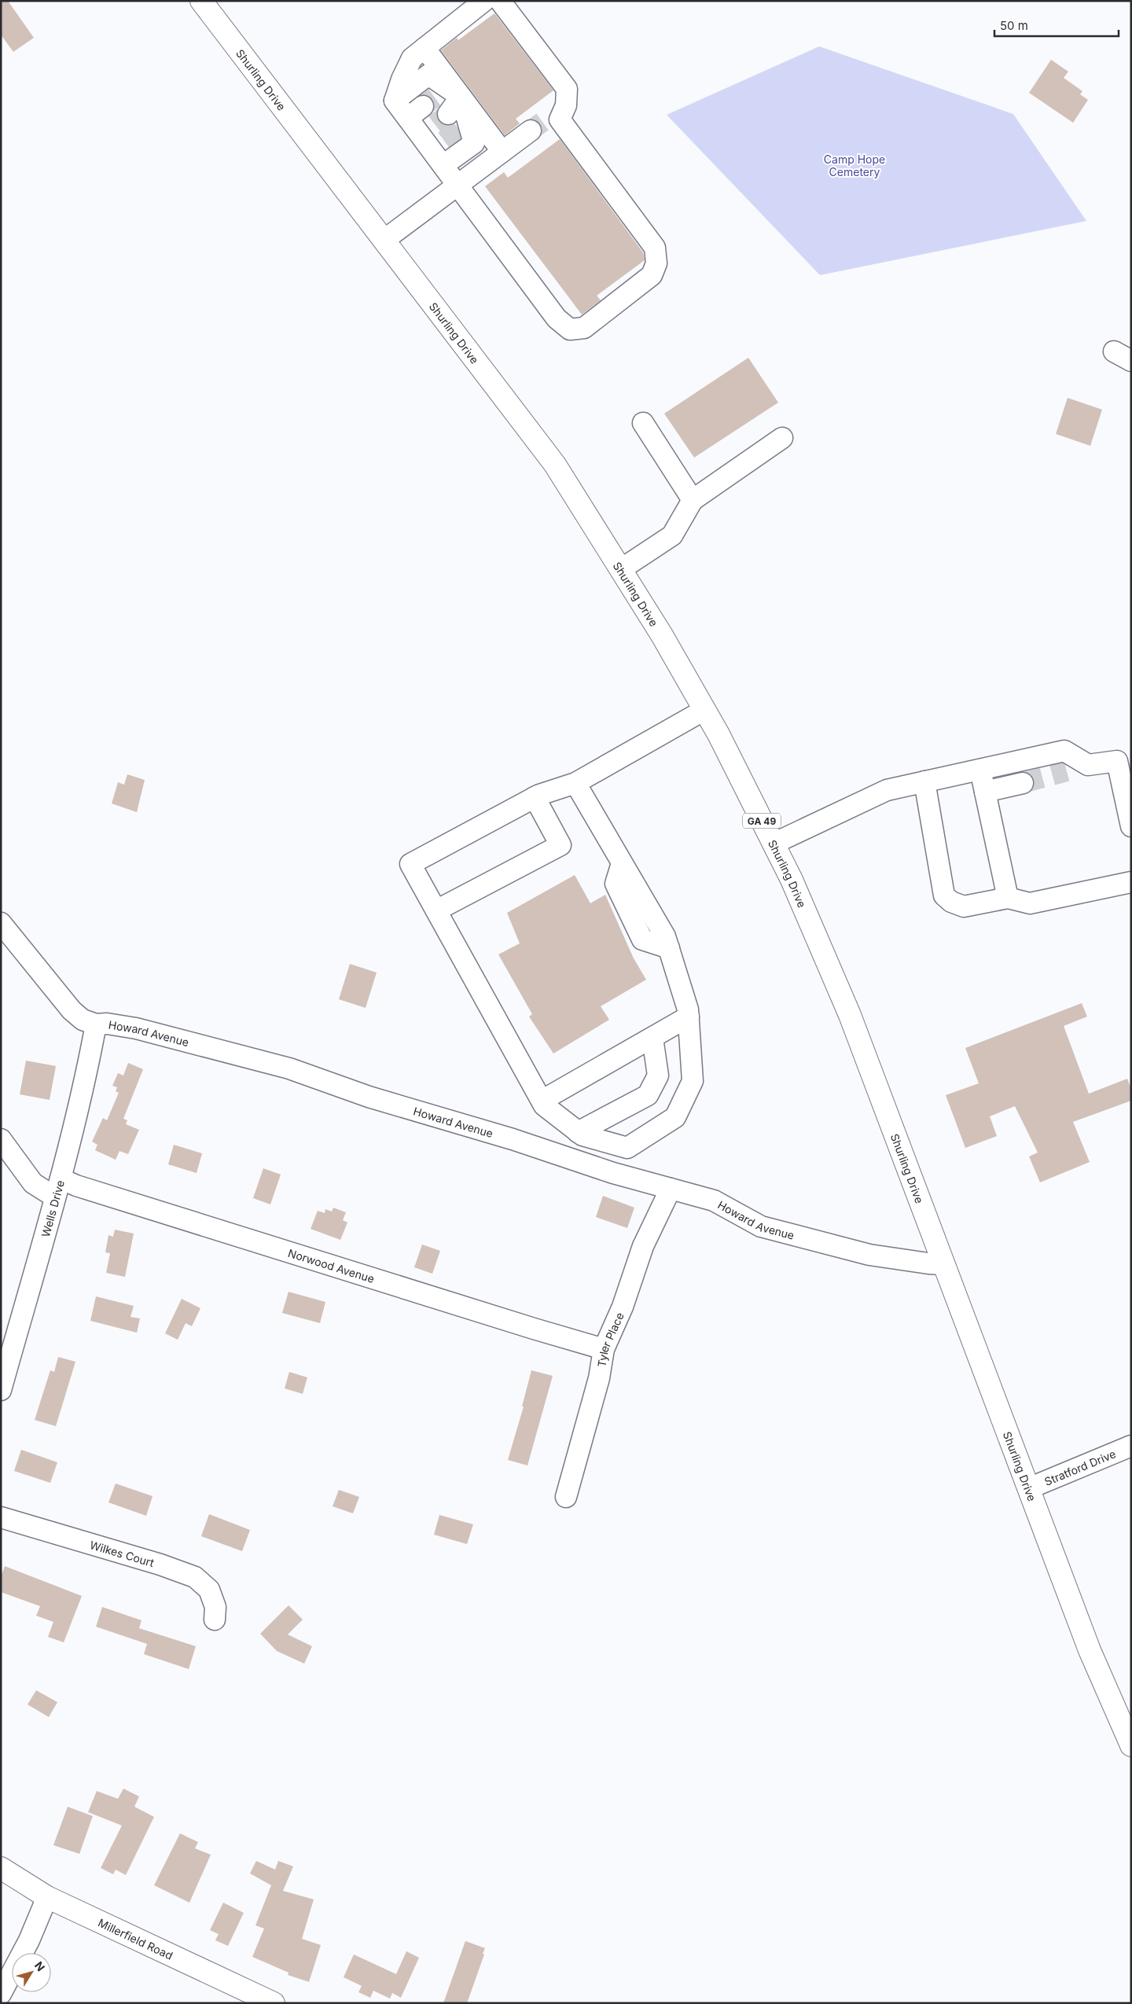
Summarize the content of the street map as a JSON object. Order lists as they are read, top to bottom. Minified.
{"streets":{"main road":["Shurling Drive","GA 49","Millerfield Road"],"street":["Howard Avenue","Wells Drive","Norwood Avenue","Tyler Place","Stratford Drive","Wilkes Court"]},"crossings":[["Shurling Drive","Howard Avenue"],["Shurling Drive","Stratford Drive"],["Howard Avenue","Wells Drive"],["Howard Avenue","Tyler Place"],["Wells Drive","Norwood Avenue"],["Norwood Avenue","Tyler Place"]],"parks":["Camp Hope Cemetery"],"scale_bar":"50 m","north":"top right"}
